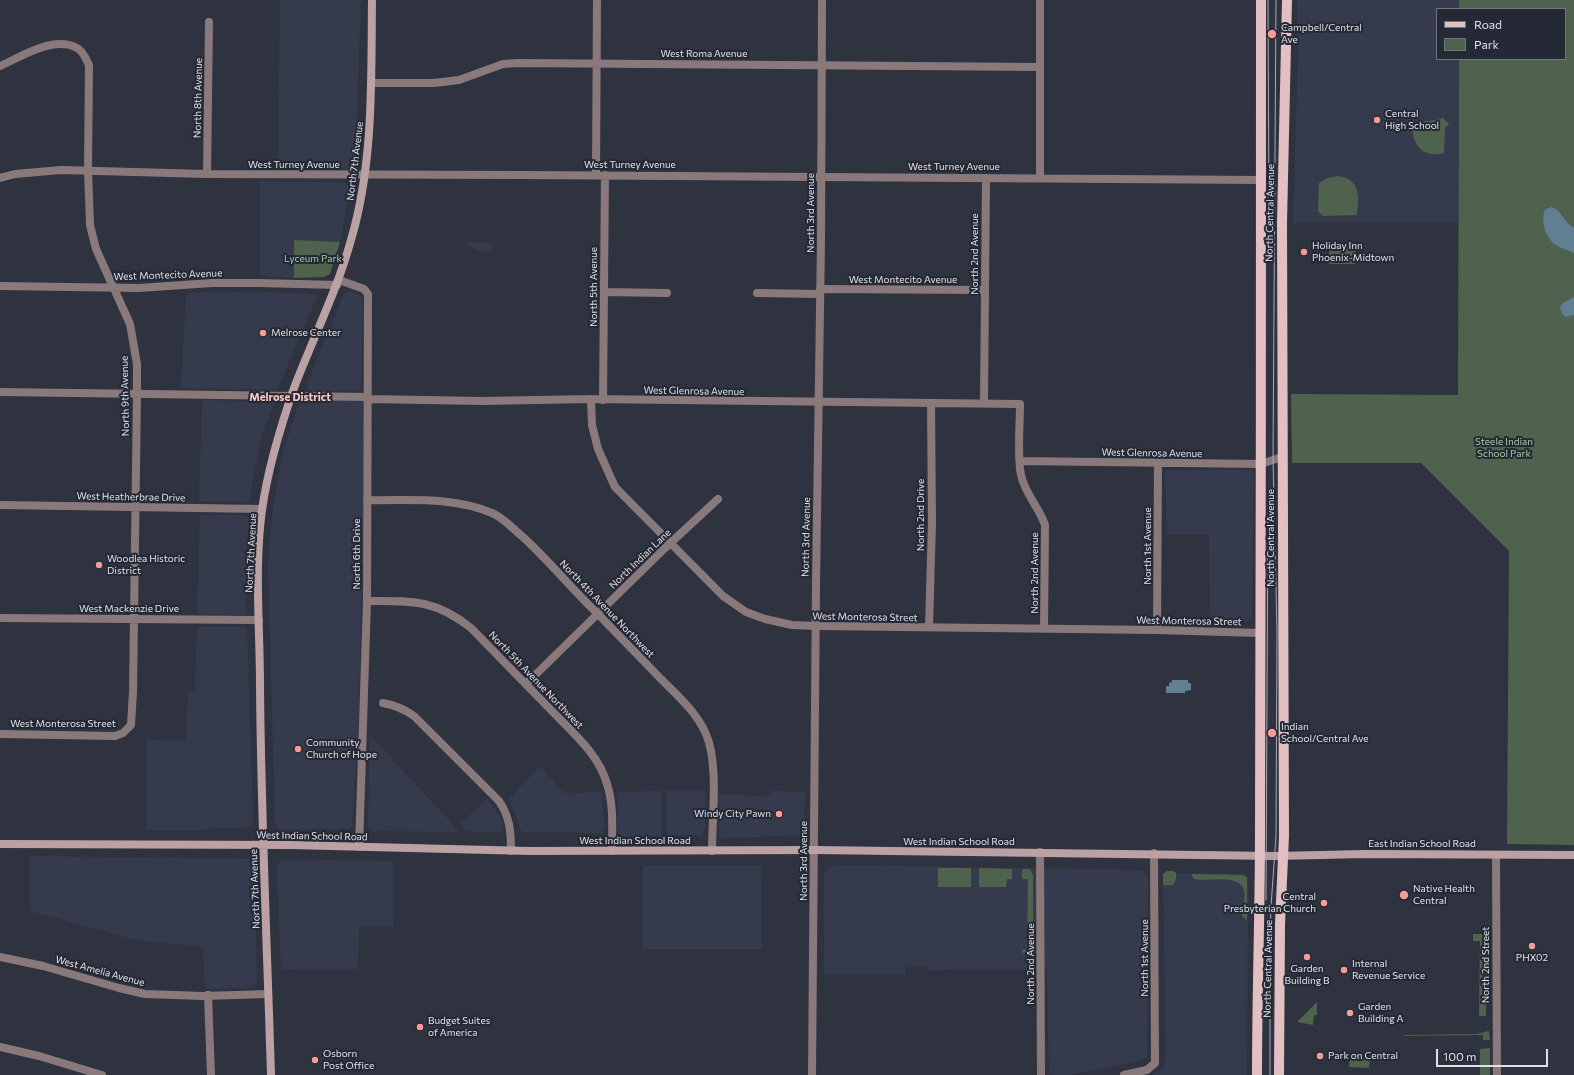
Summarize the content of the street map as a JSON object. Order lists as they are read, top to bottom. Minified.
{"streets":{"main road":["North 7th Avenue","North Central Avenue","West Indian School Road","East Indian School Road"],"street":["West Roma Avenue","North 8th Avenue","West Turney Avenue","North 3rd Avenue","North 2nd Avenue","West Montecito Avenue","North 5th Avenue","West Glenrosa Avenue","North 9th Avenue","West Heatherbrae Drive","North 2nd Drive","North 1st Avenue","North 6th Drive","North Indian Lane","West Mackenzie Drive","North 4th Avenue Northwest","West Monterosa Street","North 5th Avenue Northwest","North 2nd Street","West Amelia Avenue"]},"crossings":[["West Roma Avenue","North 7th Avenue"],["West Roma Avenue","North 3rd Avenue"],["North 8th Avenue","West Turney Avenue"],["North 7th Avenue","West Turney Avenue"],["North 7th Avenue","West Montecito Avenue"],["North 7th Avenue","West Glenrosa Avenue"],["North 7th Avenue","West Heatherbrae Drive"],["North 7th Avenue","North 6th Drive"],["North 7th Avenue","West Mackenzie Drive"],["North 7th Avenue","West Indian School Road"],["North 7th Avenue","West Amelia Avenue"],["West Turney Avenue","North 3rd Avenue"],["West Turney Avenue","North Central Avenue"],["West Turney Avenue","North 2nd Avenue"],["West Turney Avenue","North 5th Avenue"],["West Turney Avenue","North 9th Avenue"],["North 3rd Avenue","West Montecito Avenue"],["North 3rd Avenue","West Glenrosa Avenue"],["North 3rd Avenue","West Monterosa Street"],["North 3rd Avenue","West Indian School Road"],["North Central Avenue","West Glenrosa Avenue"],["North Central Avenue","West Monterosa Street"],["North Central Avenue","West Indian School Road"],["North Central Avenue","East Indian School Road"],["North 2nd Avenue","West Montecito Avenue"],["North 2nd Avenue","West Glenrosa Avenue"],["North 2nd Avenue","West Monterosa Street"],["North 2nd Avenue","West Indian School Road"],["West Montecito Avenue","North 9th Avenue"],["West Montecito Avenue","North 6th Drive"],["North 5th Avenue","West Glenrosa Avenue"],["West Glenrosa Avenue","North 9th Avenue"],["West Glenrosa Avenue","North 2nd Drive"],["West Glenrosa Avenue","North 1st Avenue"],["West Glenrosa Avenue","North 6th Drive"],["West Glenrosa Avenue","West Monterosa Street"],["North 9th Avenue","West Heatherbrae Drive"],["North 9th Avenue","West Mackenzie Drive"],["North 9th Avenue","West Monterosa Street"],["North 2nd Drive","West Monterosa Street"],["North 1st Avenue","West Monterosa Street"],["North 1st Avenue","West Indian School Road"],["North 6th Drive","North 4th Avenue Northwest"],["North 6th Drive","North 5th Avenue Northwest"],["North 6th Drive","West Indian School Road"],["North Indian Lane","North 4th Avenue Northwest"],["North Indian Lane","West Monterosa Street"],["North Indian Lane","North 5th Avenue Northwest"],["North 4th Avenue Northwest","West Indian School Road"],["North 5th Avenue Northwest","West Indian School Road"],["West Indian School Road","East Indian School Road"],["East Indian School Road","North 2nd Street"]],"districts":["Melrose District"],"parks":["Lyceum Park","Steele Indian School Park"],"places":["Campbell/Central Ave","Central High School","Holiday Inn Phoenix-Midtown","Melrose Center","Woodlea Historic District","Indian School/Central Ave","Community Church of Hope","Windy City Pawn","Native Health Central","Central Presbyterian Church","PHX02","Garden Building B","Internal Revenue Service","Garden Building A","Budget Suites of America","Park on Central","Osborn Post Office"],"legend":["Road","Park"],"scale_bar":"100 m"}
